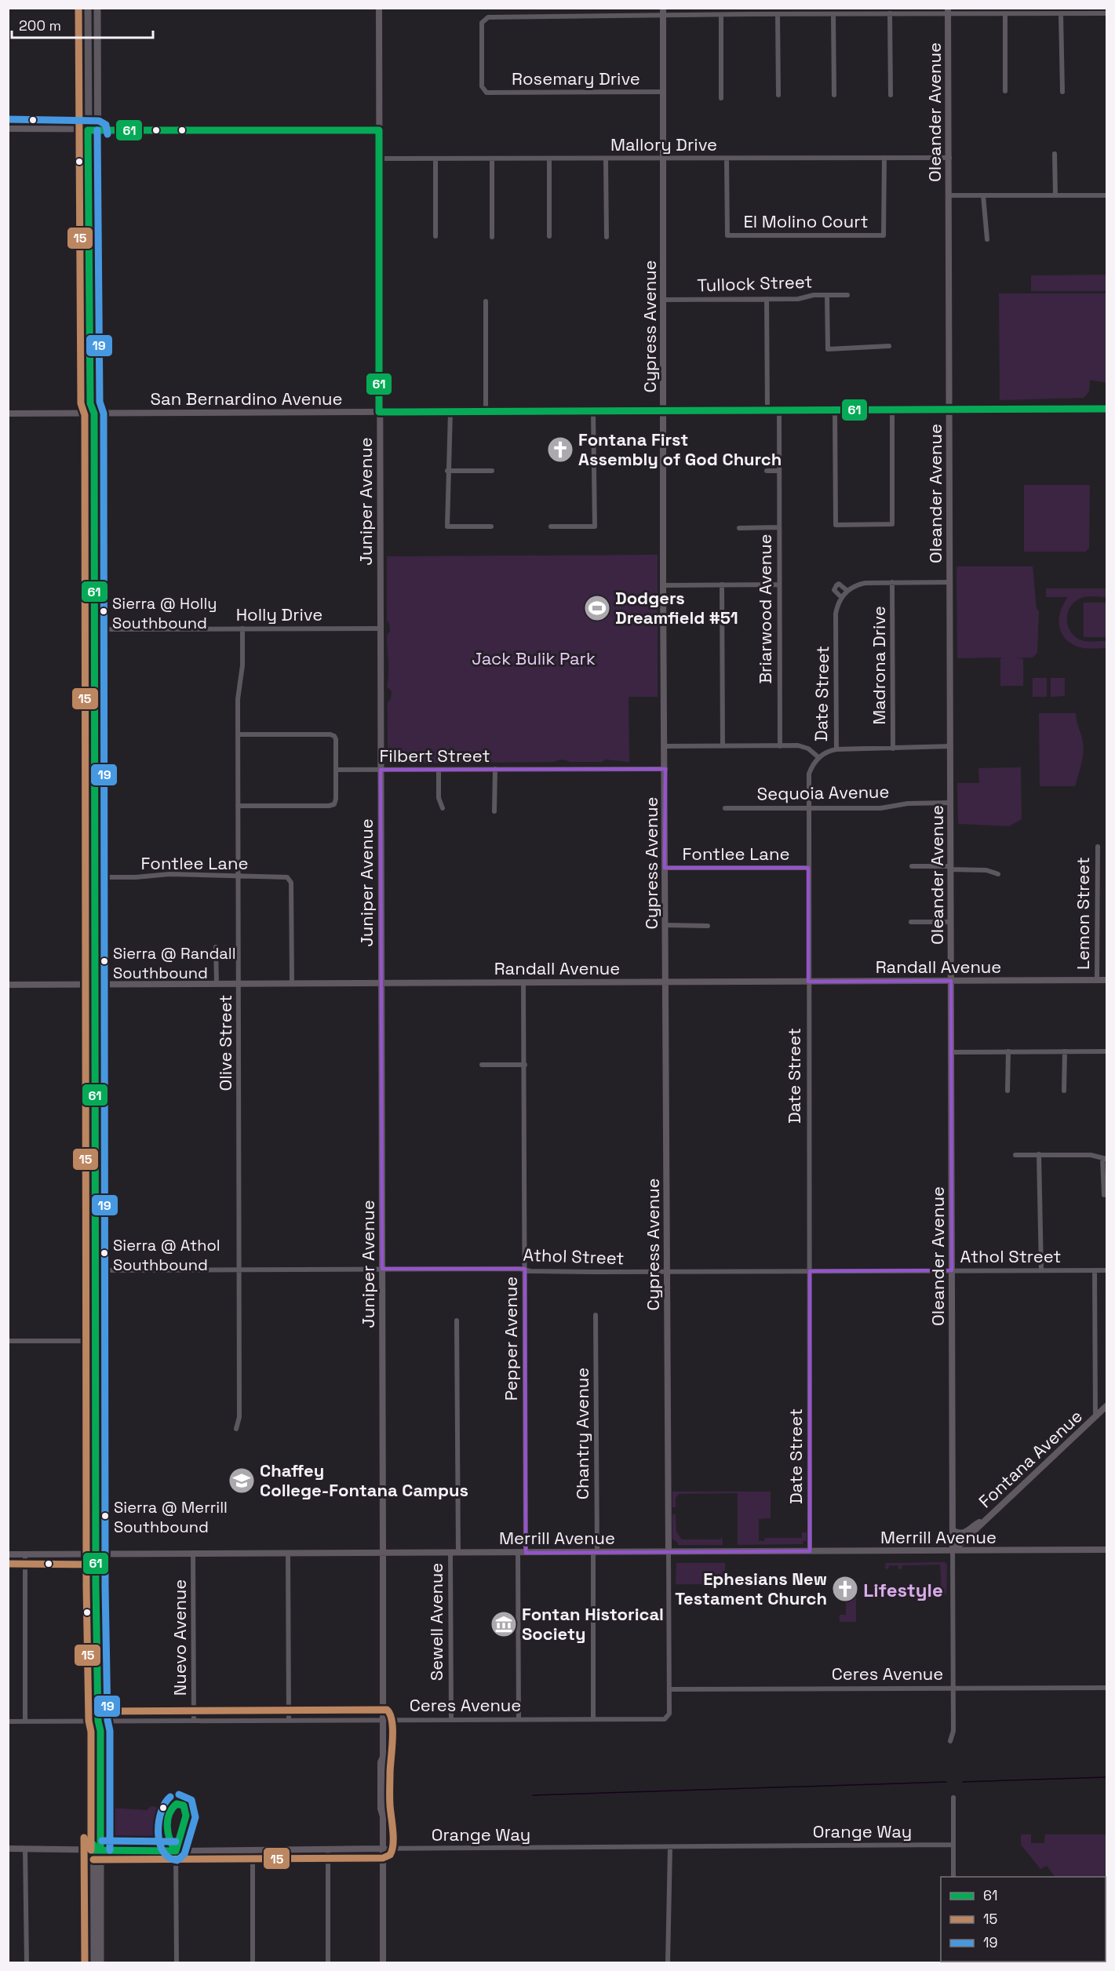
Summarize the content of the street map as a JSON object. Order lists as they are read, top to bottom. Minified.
{"streets":{"street":["Rosemary Drive","Oleander Avenue","Mallory Drive","El Molino Court","Tullock Street","Cypress Avenue","San Bernardino Avenue","Juniper Avenue","Briarwood Avenue","Holly Drive","Madrona Drive","Date Street","Filbert Street","Sequoia Avenue","Fontlee Lane","Lemon Street","Randall Avenue","Olive Street","Athol Street","Pepper Avenue","Chantry Avenue","Fontana Avenue","Merrill Avenue","Sewell Avenue","Nuevo Avenue","Ceres Avenue","Orange Way"]},"crossings":[["Rosemary Drive","Cypress Avenue"],["Oleander Avenue","Mallory Drive"],["Oleander Avenue","San Bernardino Avenue"],["Oleander Avenue","Sequoia Avenue"],["Oleander Avenue","Randall Avenue"],["Oleander Avenue","Athol Street"],["Oleander Avenue","Fontana Avenue"],["Oleander Avenue","Merrill Avenue"],["Oleander Avenue","Ceres Avenue"],["Mallory Drive","El Molino Court"],["Mallory Drive","Cypress Avenue"],["Mallory Drive","Juniper Avenue"],["Tullock Street","Cypress Avenue"],["Cypress Avenue","San Bernardino Avenue"],["Cypress Avenue","Filbert Street"],["Cypress Avenue","Fontlee Lane"],["Cypress Avenue","Randall Avenue"],["Cypress Avenue","Athol Street"],["Cypress Avenue","Merrill Avenue"],["Cypress Avenue","Ceres Avenue"],["San Bernardino Avenue","Juniper Avenue"],["San Bernardino Avenue","Briarwood Avenue"],["Juniper Avenue","Holly Drive"],["Juniper Avenue","Filbert Street"],["Juniper Avenue","Randall Avenue"],["Juniper Avenue","Athol Street"],["Juniper Avenue","Merrill Avenue"],["Juniper Avenue","Ceres Avenue"],["Juniper Avenue","Orange Way"],["Holly Drive","Olive Street"],["Date Street","Sequoia Avenue"],["Date Street","Fontlee Lane"],["Date Street","Randall Avenue"],["Date Street","Athol Street"],["Date Street","Merrill Avenue"],["Fontlee Lane","Randall Avenue"],["Fontlee Lane","Olive Street"],["Lemon Street","Randall Avenue"],["Randall Avenue","Olive Street"],["Randall Avenue","Pepper Avenue"],["Olive Street","Athol Street"],["Athol Street","Pepper Avenue"],["Pepper Avenue","Merrill Avenue"],["Chantry Avenue","Merrill Avenue"],["Chantry Avenue","Ceres Avenue"],["Fontana Avenue","Merrill Avenue"],["Merrill Avenue","Sewell Avenue"],["Merrill Avenue","Nuevo Avenue"],["Sewell Avenue","Ceres Avenue"],["Nuevo Avenue","Ceres Avenue"]],"districts":["Lifestyle"],"parks":["Jack Bulik Park"],"places":{"church":["Fontana First Assembly of God Church","Ephesians New Testament Church"],"sports":["Dodgers Dreamfield #51"],"other":["Sierra @ Holly Southbound","Sierra @ Randall Southbound","Sierra @ Athol Southbound","Sierra @ Merrill Southbound"],"school or university":["Chaffey College-Fontana Campus"],"museum":["Fontan Historical Society"]},"lines":["transit line 15","transit line 19","transit line 61"],"legend":["61","15","19"],"scale_bar":"200 m"}
